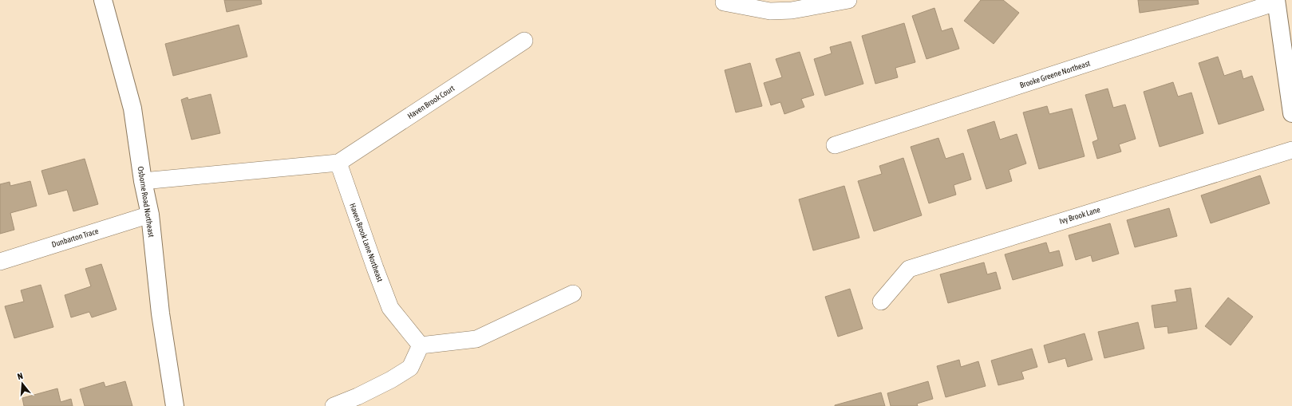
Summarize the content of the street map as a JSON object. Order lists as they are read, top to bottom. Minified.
{"streets":{"street":["Brooke Greene Northeast","Haven Brook Court","Osborne Road Northeast","Ivy Brook Lane","Dunbarton Trace","Haven Brook Lane Northeast"]},"crossings":[["Haven Brook Court","Haven Brook Lane Northeast"],["Osborne Road Northeast","Dunbarton Trace"]],"north":"top"}
